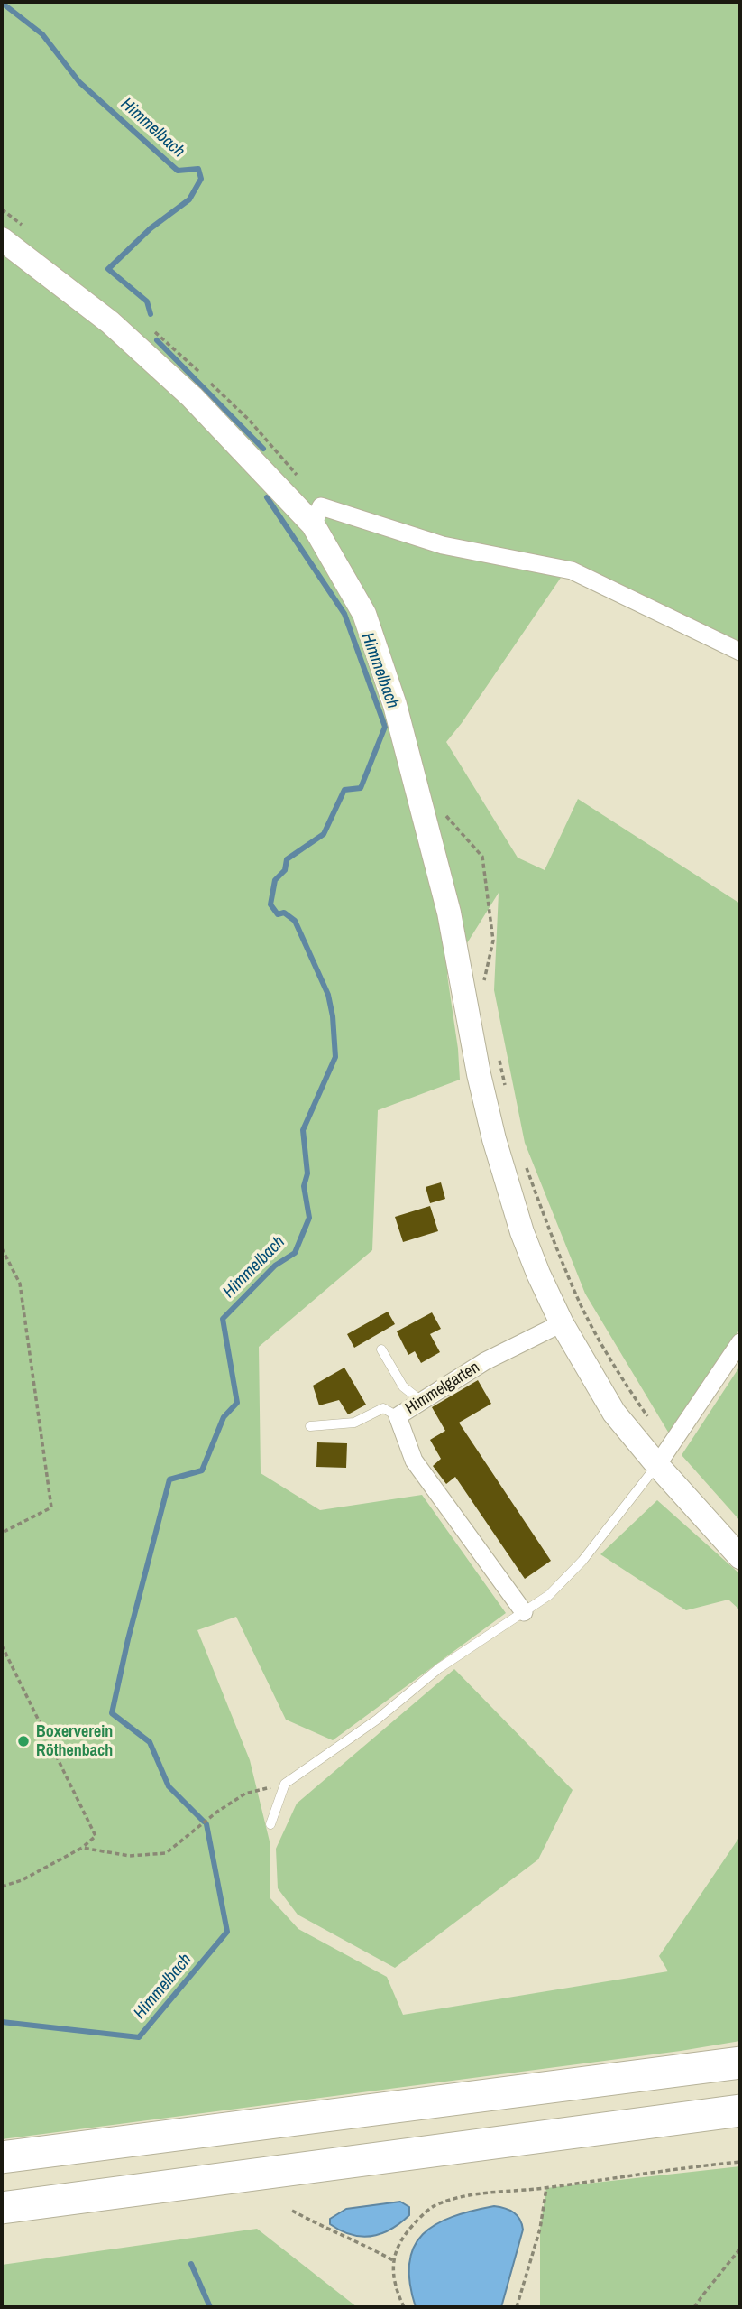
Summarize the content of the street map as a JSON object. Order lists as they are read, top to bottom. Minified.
{"streets":{"street":["Himmelgarten"]},"water":["Himmelbach"],"places":["Boxerverein Röthenbach"]}
